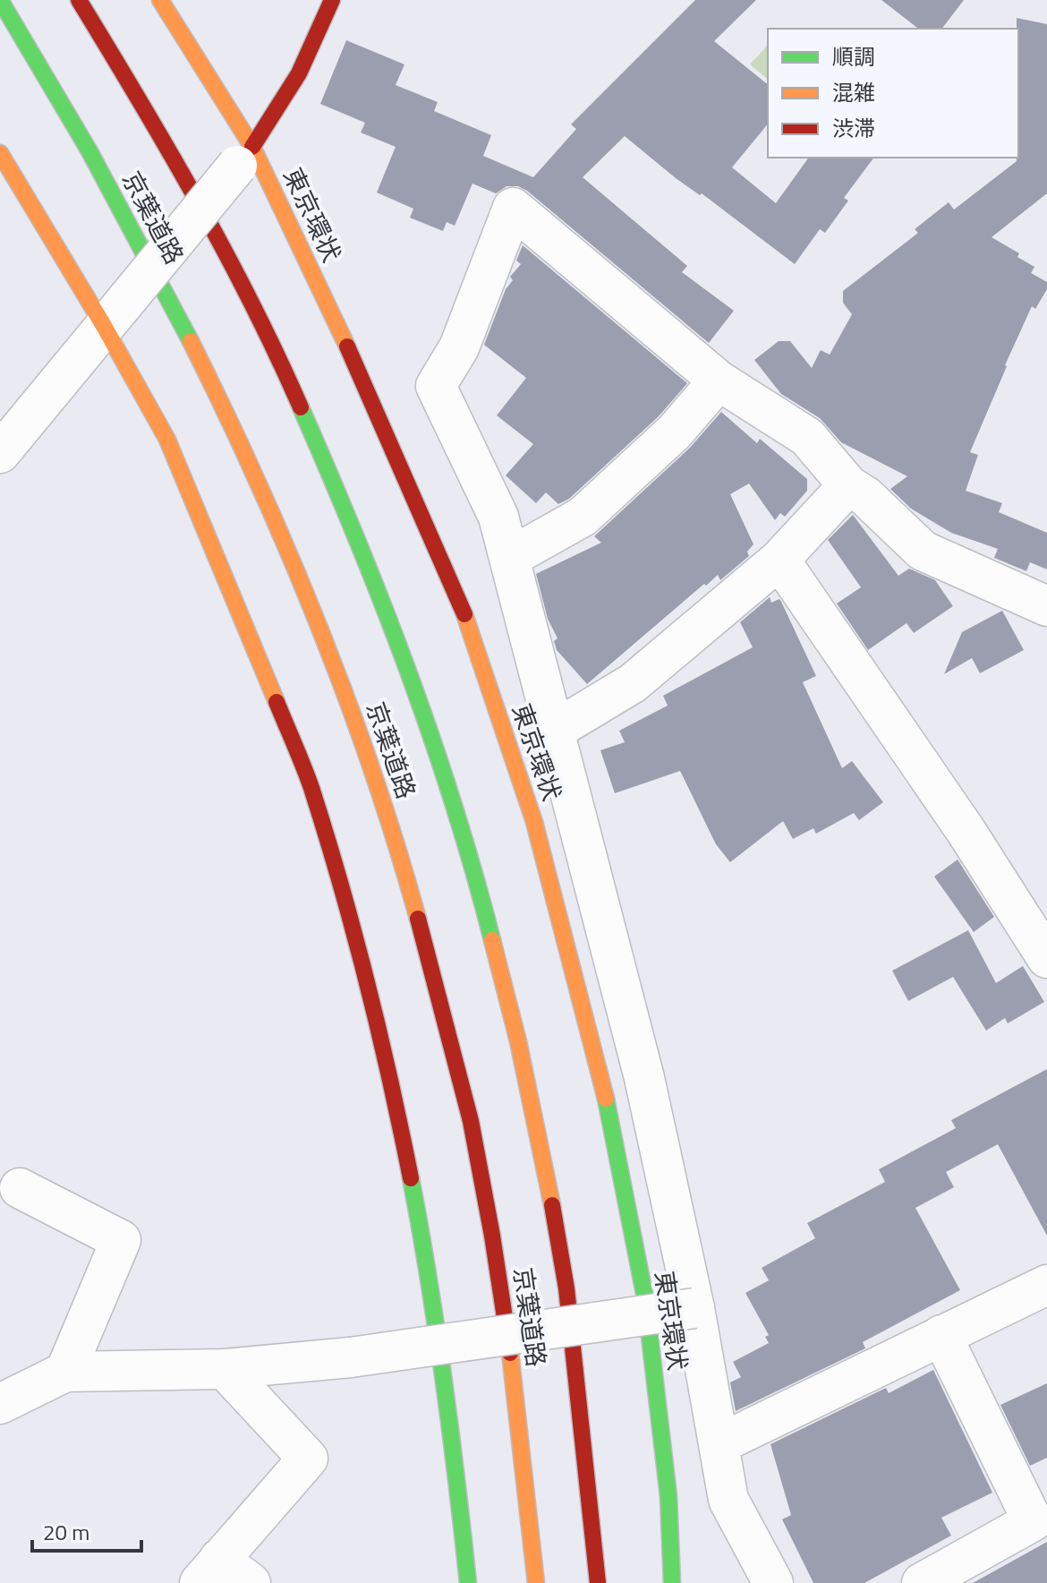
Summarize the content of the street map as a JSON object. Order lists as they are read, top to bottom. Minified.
{"streets":{"main road":["東京環状","京葉道路"]},"legend":["順調","混雑","渋滞"],"scale_bar":"20 m"}
